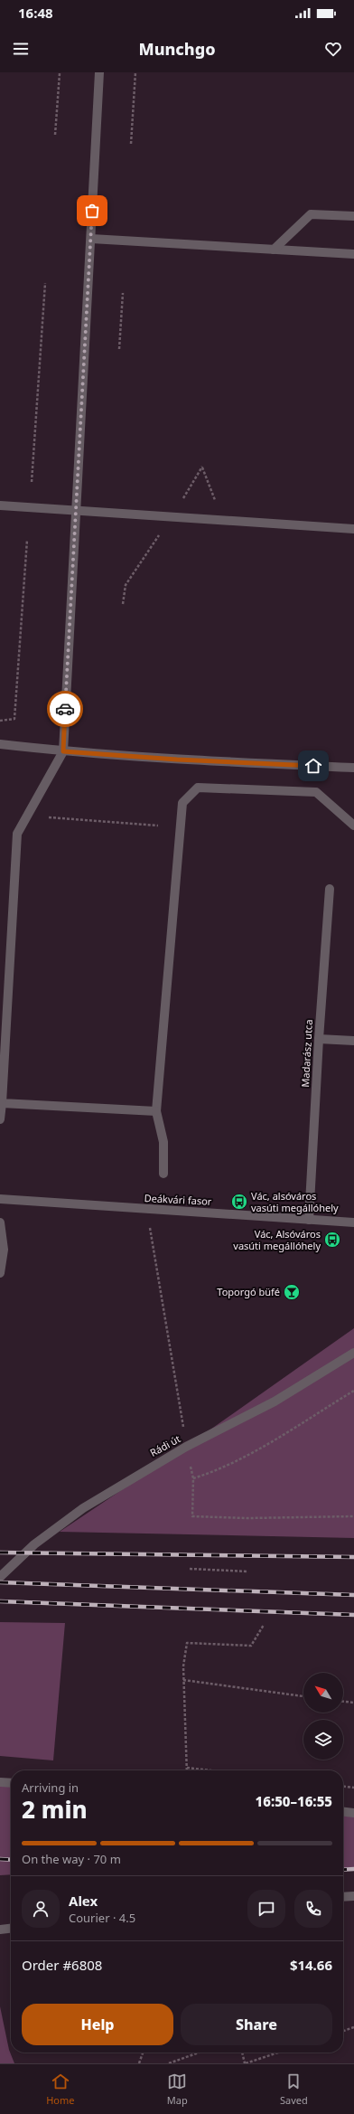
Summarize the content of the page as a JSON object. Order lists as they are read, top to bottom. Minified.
{"streets":{"street":["Madarász utca","Deákvári fasor","Rádi út"]},"crossings":[["Madarász utca","Deákvári fasor"]],"places":{"bus stop":["Vác, alsóváros vasúti megállóhely","Vác, Alsóváros vasúti megállóhely"],"bar":["Toporgó büfé"]},"north":"top left","page":{"status":"16:48","header":"Munchgo","heading":["2 min","Arriving in","16:50–16:55"],"panel":["Alex","Courier · 4.5","Order #6808","$14.66"],"bar":"On the way · 70 m","buttons":["Help","Share"],"tabs":["Home","Map","Saved"]}}
